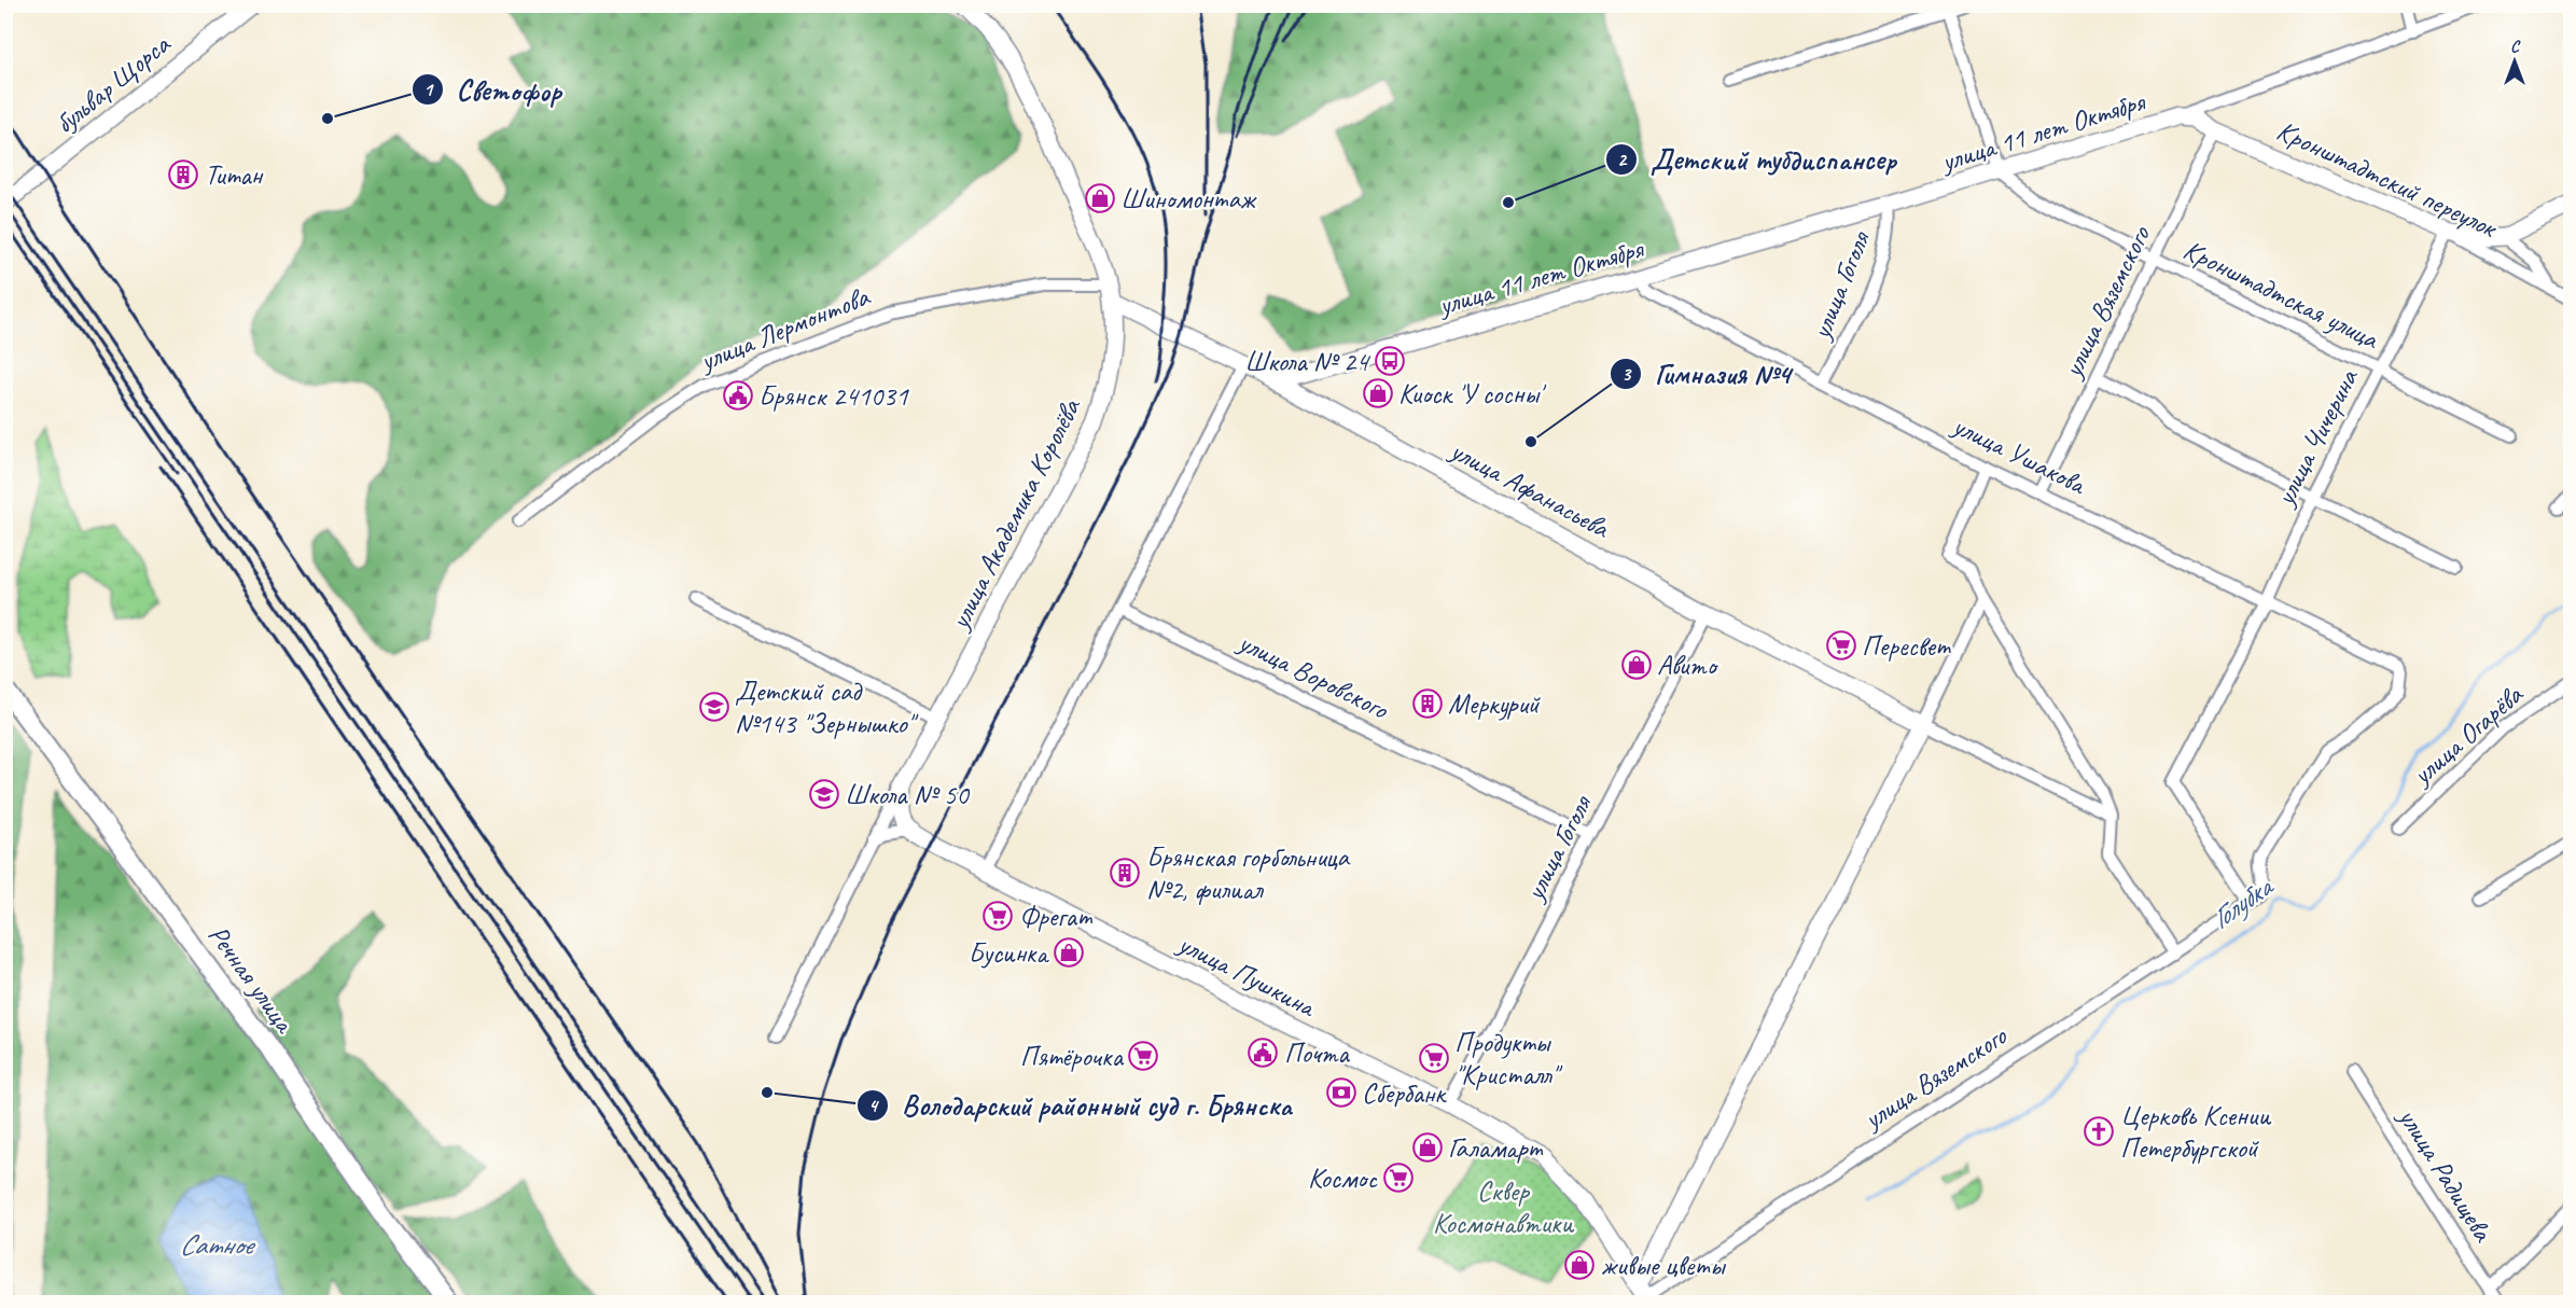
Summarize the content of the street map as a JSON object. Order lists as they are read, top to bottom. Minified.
{"streets":{"main road":["Речная улица"],"street":["бульвар Щорса","улица 11 лет Октября","Кронштадтский переулок","улица Гоголя","Кронштадтская улица","улица Вяземского","улица Лермонтова","улица Чичерина","улица Ушакова","улица Афанасьева","улица Академика Королёва","улица Воровского","улица Огарёва","улица Пушкина","улица Радищева"]},"crossings":[["улица 11 лет Октября","Кронштадтский переулок"],["улица 11 лет Октября","улица Гоголя"],["улица 11 лет Октября","Кронштадтская улица"],["улица 11 лет Октября","улица Ушакова"],["улица 11 лет Октября","улица Афанасьева"],["Кронштадтский переулок","улица Вяземского"],["Кронштадтский переулок","улица Чичерина"],["улица Гоголя","улица Ушакова"],["улица Гоголя","улица Афанасьева"],["улица Гоголя","улица Воровского"],["улица Гоголя","улица Пушкина"],["Кронштадтская улица","улица Вяземского"],["Кронштадтская улица","улица Чичерина"],["улица Вяземского","улица Чичерина"],["улица Вяземского","улица Ушакова"],["улица Вяземского","улица Пушкина"],["улица Лермонтова","улица Афанасьева"],["улица Лермонтова","улица Академика Королёва"],["улица Чичерина","улица Ушакова"],["улица Афанасьева","улица Академика Королёва"]],"water":["Голубка","Сатное"],"parks":["Сквер Космонавтики"],"places":{"other":["Светофор","Детский тубдиспансер","Гимназия №4","Володарский районный суд г. Брянска"],"building":["Титан","Меркурий","Брянская горбольница №2, филиал"],"shop":["Шиномонтаж","Киоск 'У сосны'","Авито","Бусинка","Галамарт","живые цветы"],"bus stop":["Школа № 24"],"public building":["Брянск 241031","Почта"],"supermarket":["Пересвет","Фрегат","Пятёрочка","Продукты \"Кристалл\"","Космос"],"school or university":["Детский сад №143 \"Зернышко\"","Школа № 50"],"bank":["Сбербанк"],"church":["Церковь Ксении Петербургской"]},"north":"top"}
